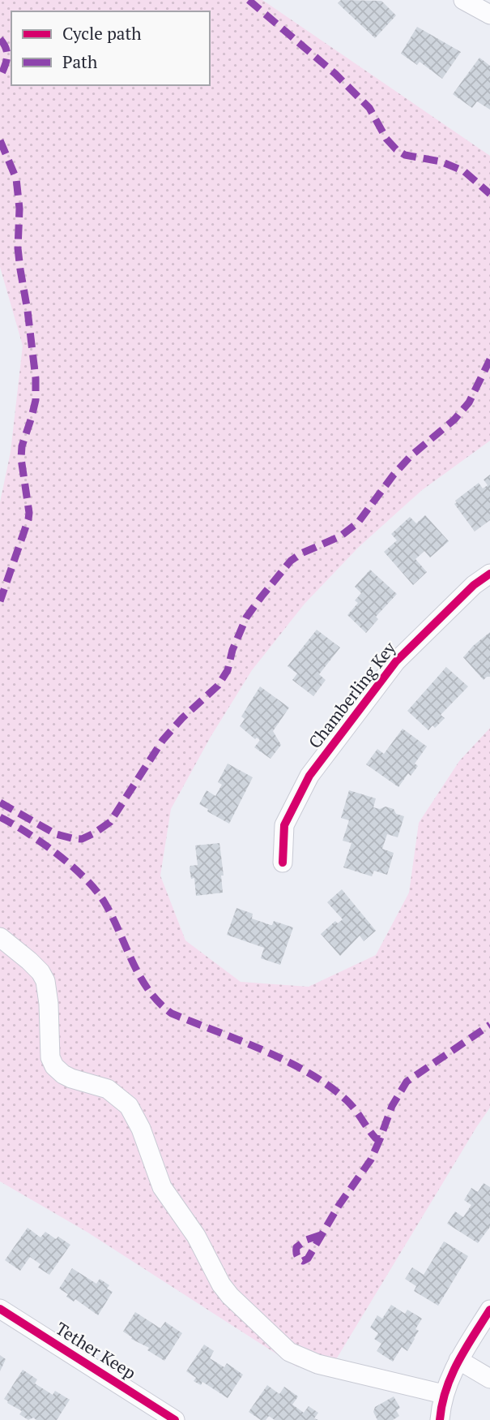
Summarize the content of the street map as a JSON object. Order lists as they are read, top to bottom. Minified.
{"streets":{"street":["Chamberling Key","Tether Keep"]},"legend":["Cycle path","Path"]}
